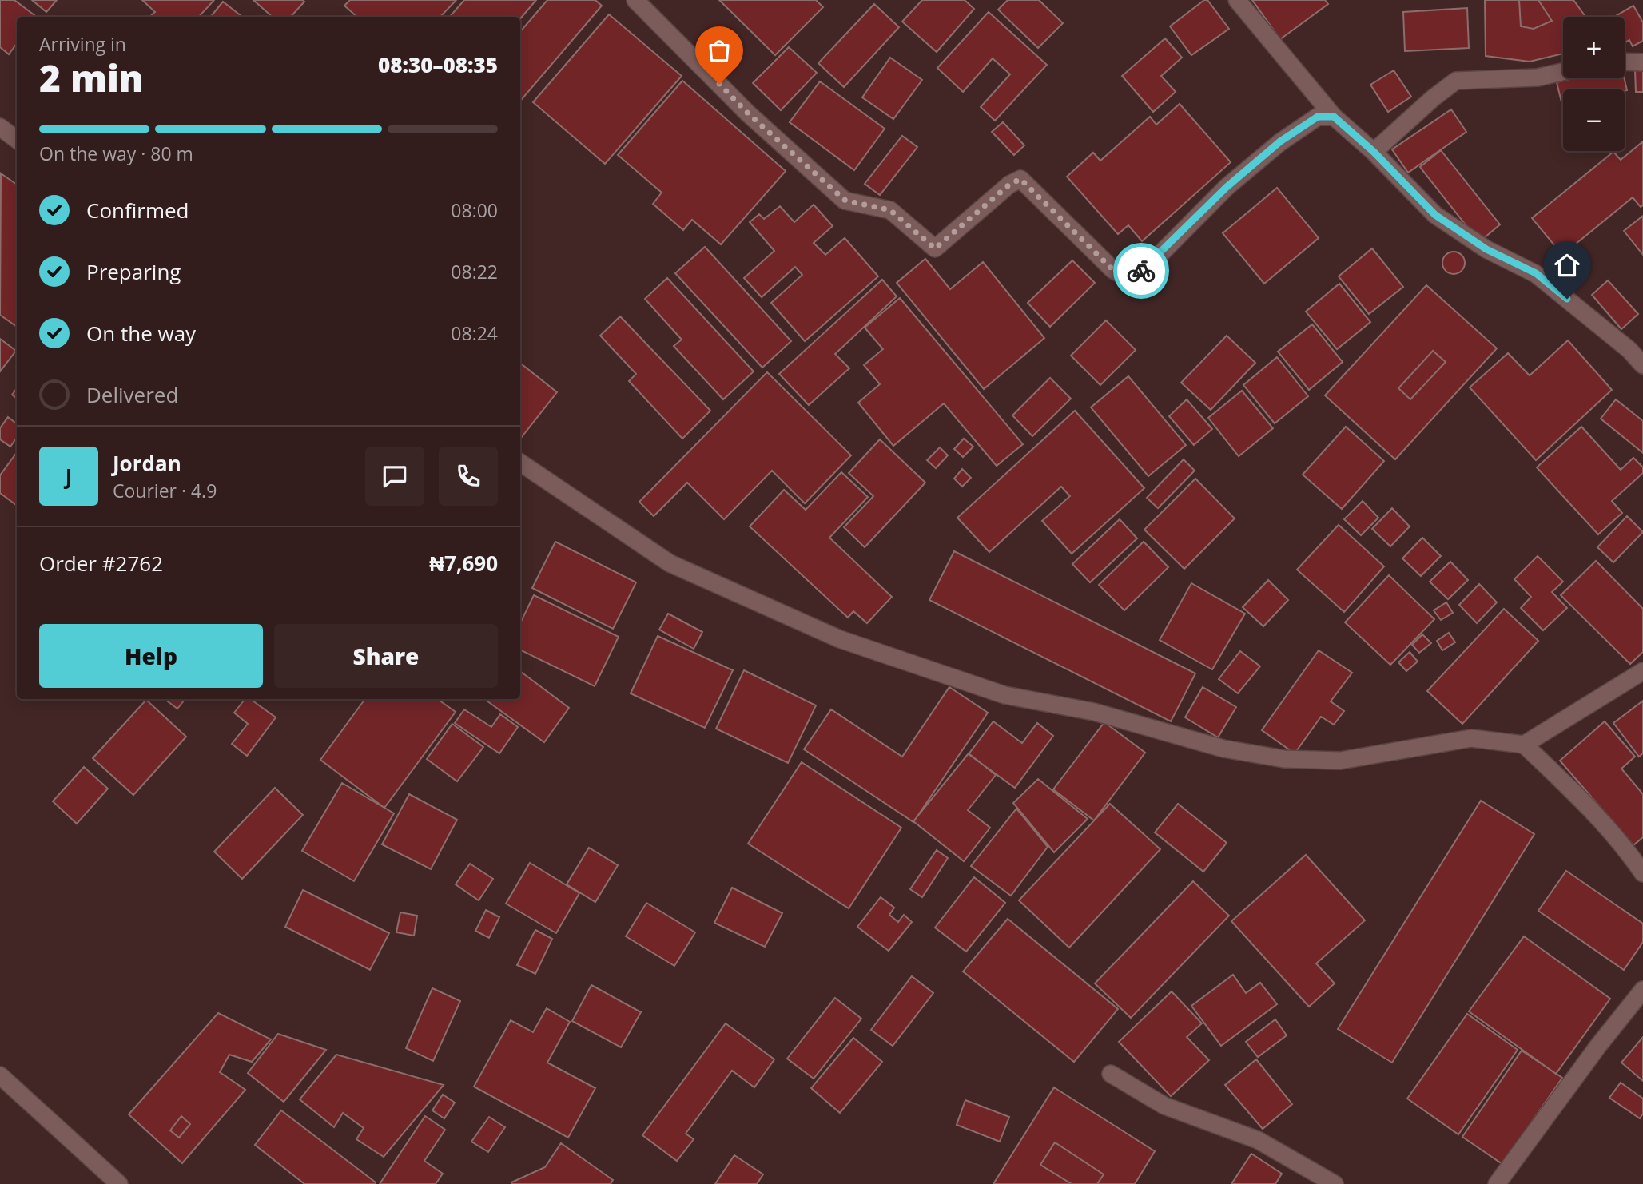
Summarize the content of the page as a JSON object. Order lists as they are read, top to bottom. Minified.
{"page":{"map_buttons":["+","−"],"heading":["2 min","Arriving in","08:30–08:35"],"panel":["Jordan","Courier · 4.9","Order #2762","₦7,690"],"bar":"On the way · 80 m","list":[["Confirmed","08:00"],["Preparing","08:22"],["On the way","08:24"],"Delivered"],"round":"J","buttons":["Help","Share"]}}
